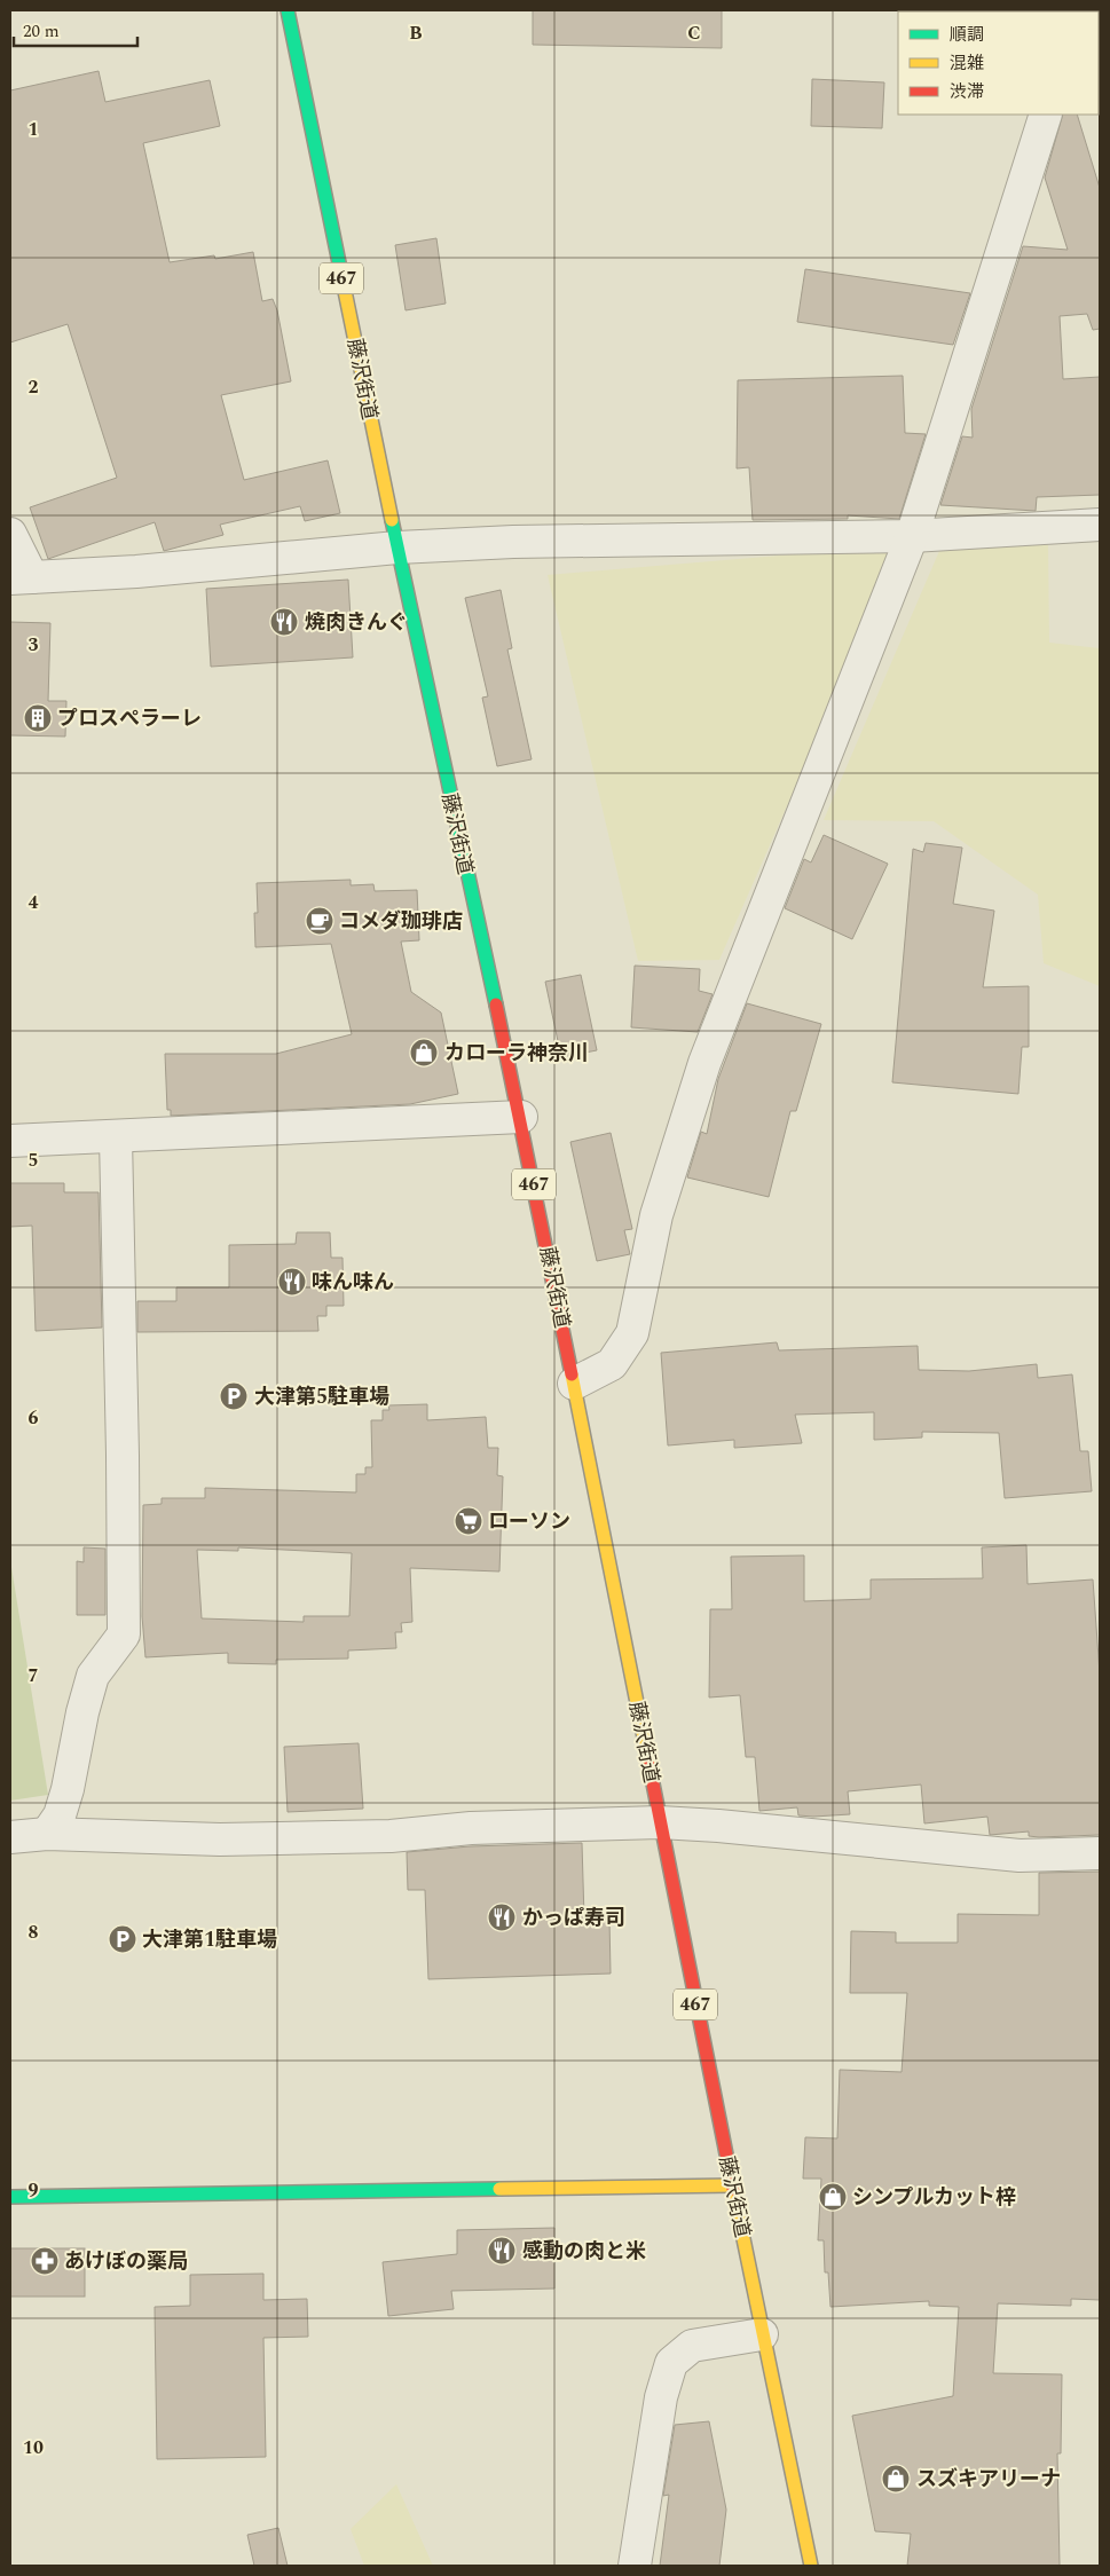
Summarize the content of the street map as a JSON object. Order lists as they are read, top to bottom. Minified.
{"streets":{"main road":["467","藤沢街道"]},"places":{"restaurant":["焼肉きんぐ","味ん味ん","かっぱ寿司","感動の肉と米"],"building":["プロスぺラーレ"],"cafe":["コメダ珈琲店"],"shop":["カローラ神奈川","シンプルカット梓","スズキアリーナ"],"parking":["大津第5駐車場","大津第1駐車場"],"supermarket":["ローソン"],"pharmacy":["あけぼの薬局"]},"legend":["順調","混雑","渋滞"],"scale_bar":"20 m","grid":{"columns":["B","C"],"rows":["1","2","3","4","5","6","7","8","9","10"]}}
